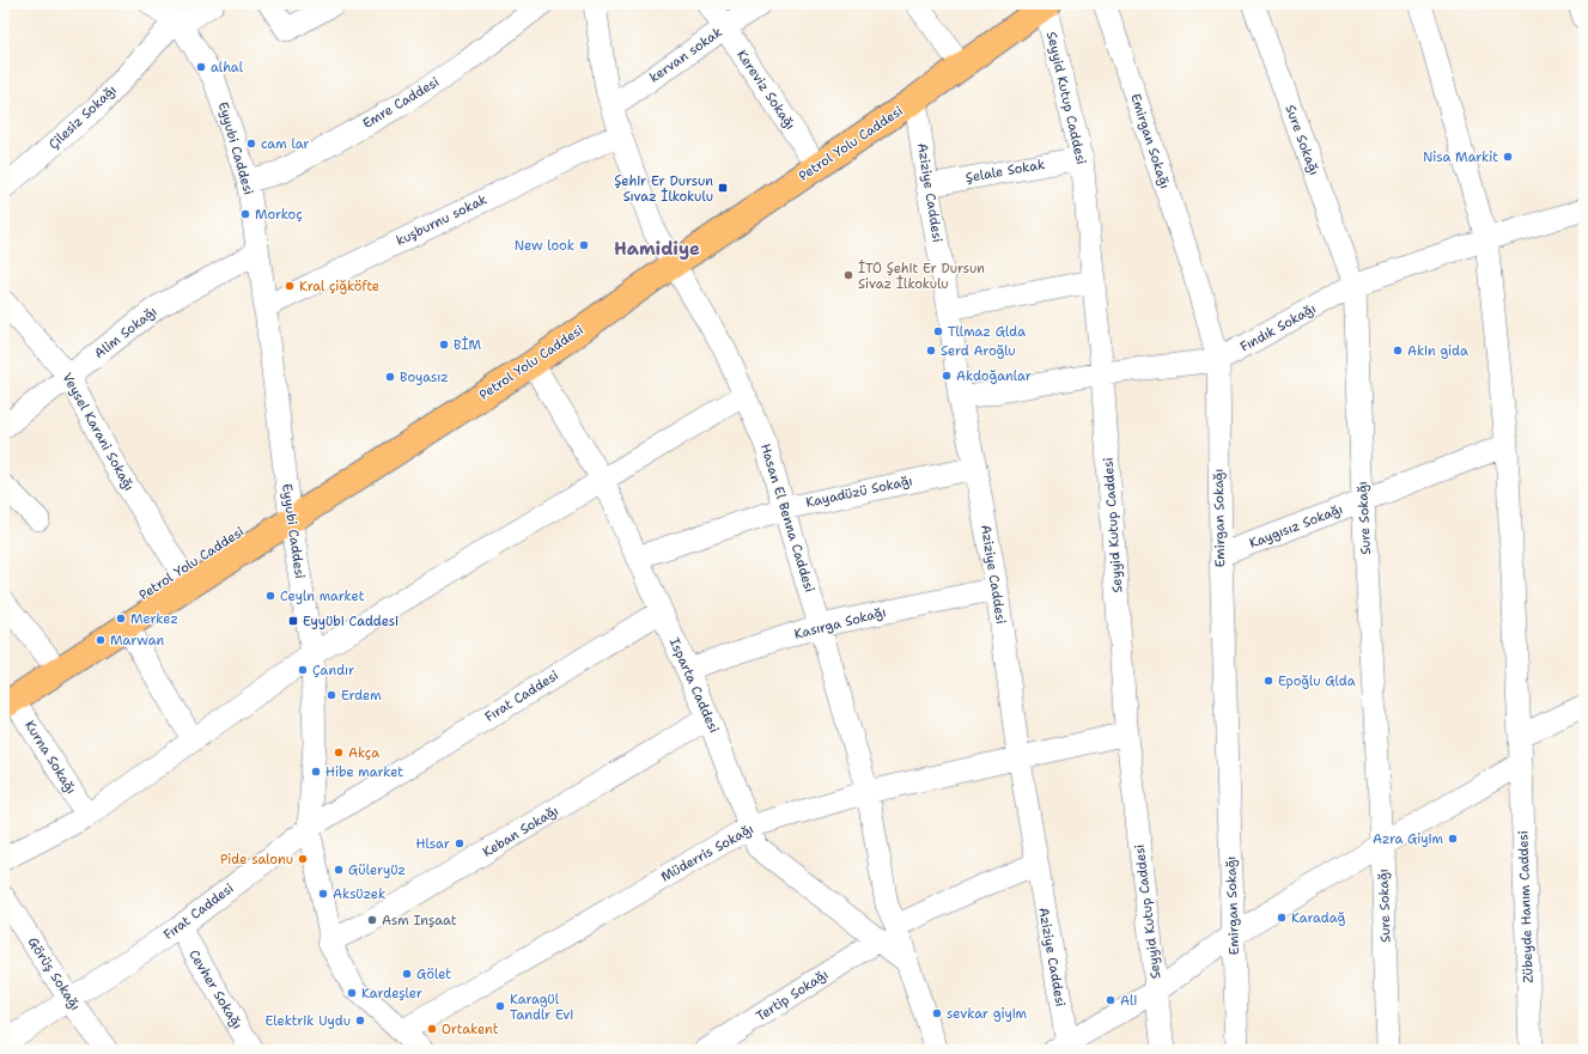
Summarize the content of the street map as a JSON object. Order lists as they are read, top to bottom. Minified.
{"streets":{"main road":["Petrol Yolu Caddesi"],"street":["kervan sokak","Kereviz Sokağı","Seyyid Kutup Caddesi","Emre Caddesi","Çilesiz Sokağı","Sure Sokağı","Emirgan Sokağı","Eyyubi Caddesi","Şelale Sokak","Aziziye Caddesi","kuşburnu sokak","Fındık Sokağı","Alim Sokağı","Veysel Karani Sokağı","Kayadüzü Sokağı","Hasan El Benna Caddesi","Kaygısız Sokağı","Kasırga Sokağı","Isparta Caddesi","Fırat Caddesi","Kurna Sokağı","Keban Sokağı","Müderris Sokağı","Zübeyde Hanım Caddesi","Görüş Sokağı","Cevher Sokağı","Tertip Sokağı"]},"crossings":[["kervan sokak","Kereviz Sokağı"],["kervan sokak","Hasan El Benna Caddesi"],["Kereviz Sokağı","Petrol Yolu Caddesi"],["Seyyid Kutup Caddesi","Petrol Yolu Caddesi"],["Seyyid Kutup Caddesi","Şelale Sokak"],["Seyyid Kutup Caddesi","Fındık Sokağı"],["Seyyid Kutup Caddesi","Müderris Sokağı"],["Emre Caddesi","Eyyubi Caddesi"],["Çilesiz Sokağı","Eyyubi Caddesi"],["Sure Sokağı","Fındık Sokağı"],["Sure Sokağı","Kaygısız Sokağı"],["Emirgan Sokağı","Fındık Sokağı"],["Emirgan Sokağı","Kaygısız Sokağı"],["Petrol Yolu Caddesi","Eyyubi Caddesi"],["Petrol Yolu Caddesi","Aziziye Caddesi"],["Petrol Yolu Caddesi","Veysel Karani Sokağı"],["Petrol Yolu Caddesi","Hasan El Benna Caddesi"],["Petrol Yolu Caddesi","Isparta Caddesi"],["Petrol Yolu Caddesi","Kurna Sokağı"],["Eyyubi Caddesi","kuşburnu sokak"],["Eyyubi Caddesi","Alim Sokağı"],["Eyyubi Caddesi","Fırat Caddesi"],["Eyyubi Caddesi","Keban Sokağı"],["Eyyubi Caddesi","Müderris Sokağı"],["Şelale Sokak","Aziziye Caddesi"],["Aziziye Caddesi","Fındık Sokağı"],["Aziziye Caddesi","Kayadüzü Sokağı"],["Aziziye Caddesi","Kasırga Sokağı"],["Aziziye Caddesi","Müderris Sokağı"],["kuşburnu sokak","Hasan El Benna Caddesi"],["Fındık Sokağı","Zübeyde Hanım Caddesi"],["Alim Sokağı","Veysel Karani Sokağı"],["Kayadüzü Sokağı","Hasan El Benna Caddesi"],["Kayadüzü Sokağı","Isparta Caddesi"],["Hasan El Benna Caddesi","Kasırga Sokağı"],["Hasan El Benna Caddesi","Isparta Caddesi"],["Hasan El Benna Caddesi","Müderris Sokağı"],["Kaygısız Sokağı","Zübeyde Hanım Caddesi"],["Kasırga Sokağı","Isparta Caddesi"],["Isparta Caddesi","Fırat Caddesi"],["Isparta Caddesi","Keban Sokağı"],["Isparta Caddesi","Müderris Sokağı"],["Isparta Caddesi","Tertip Sokağı"],["Fırat Caddesi","Görüş Sokağı"],["Fırat Caddesi","Cevher Sokağı"]],"districts":["Hamidiye"],"places":{"other":["alhal","cam lar","Nisa Markit","Morkoç","New look","İTO Şehit Er Dursun Sivaz İlkokulu","Kral çiğköfte","Tllmaz Glda","BİM","Serd Aroğlu","Akin gida","Akdoğanlar","Boyasız","Ceyln market","Merkez","Marwan","Çandır","Epoğlu Glda","Erdem","Akça","Hibe market","Azra Giyim","Hlsar","Pide salonu","Güleryüz","Aksüzek","Karadağ","Asm Inşaat","Gölet","Kardeşler","Ali","Karagül Tandlr Evi","sevkar giyim","Elektrik Uydu","Ortakent"],"transit":["Şehir Er Dursun Sıvaz İlkokulu","Eyyübi Caddesi"]}}
